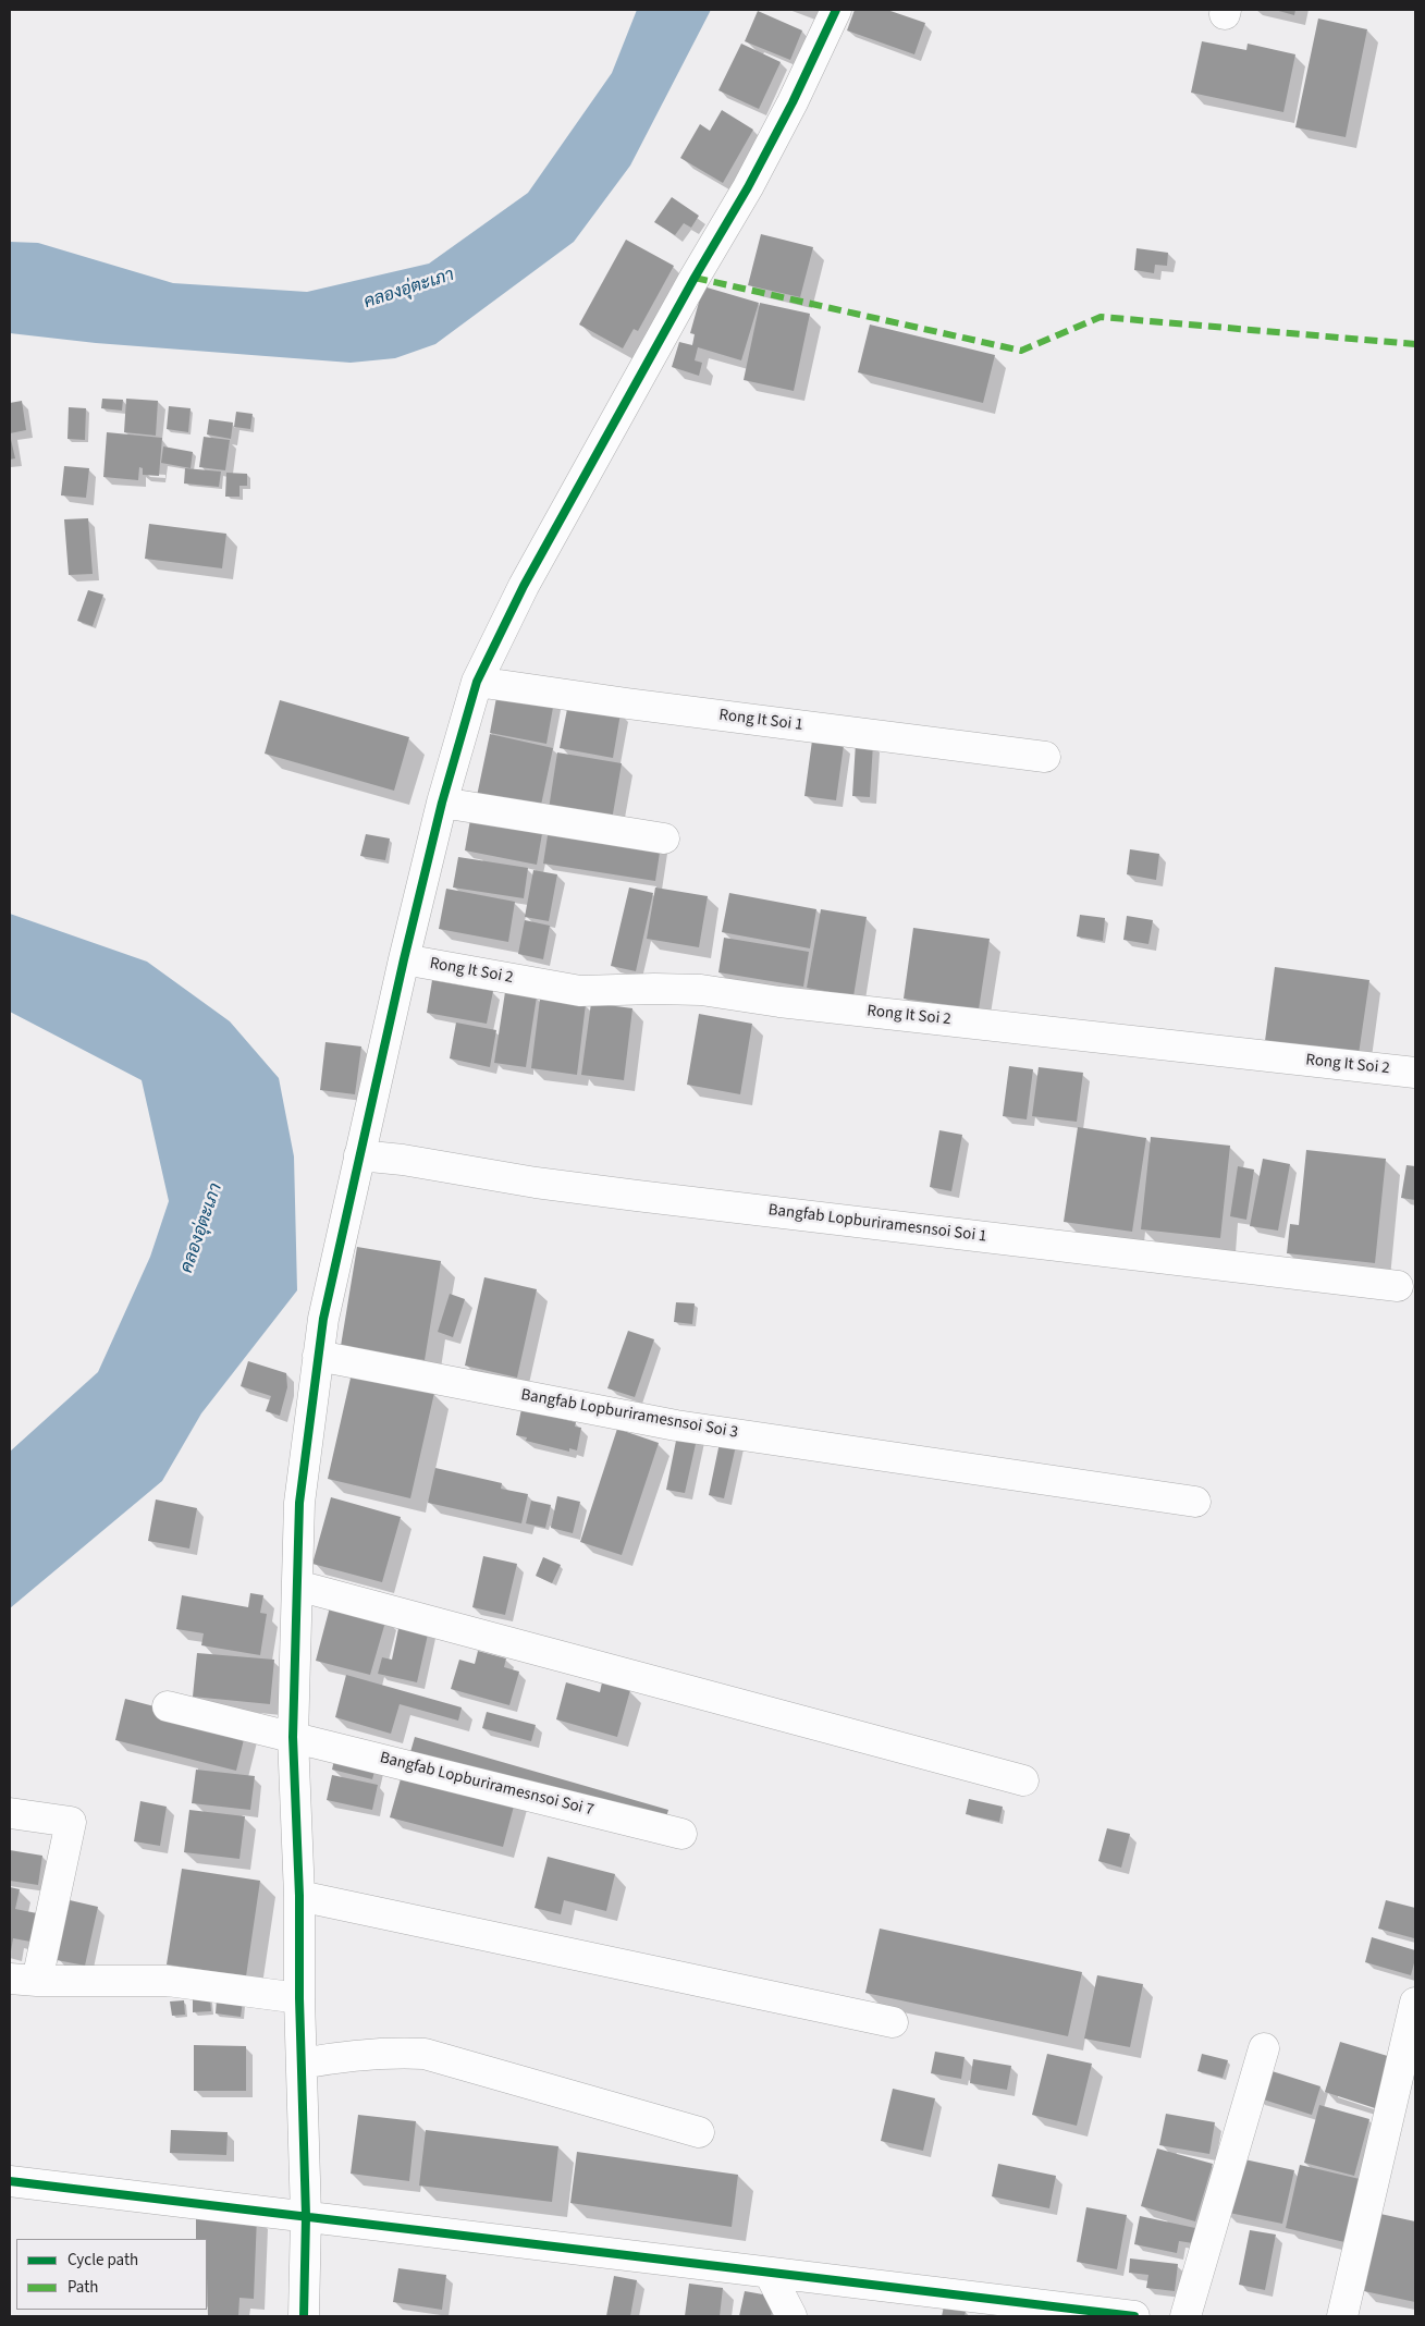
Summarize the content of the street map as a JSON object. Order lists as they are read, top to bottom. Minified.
{"streets":{"street":["Rong It Soi 1","Rong It Soi 2","Bangfab Lopburiramesnsoi Soi 1","Bangfab Lopburiramesnsoi Soi 3","Bangfab Lopburiramesnsoi Soi 7"]},"water":["คลองอุ่ตะเภา"],"legend":["Cycle path","Path"]}
